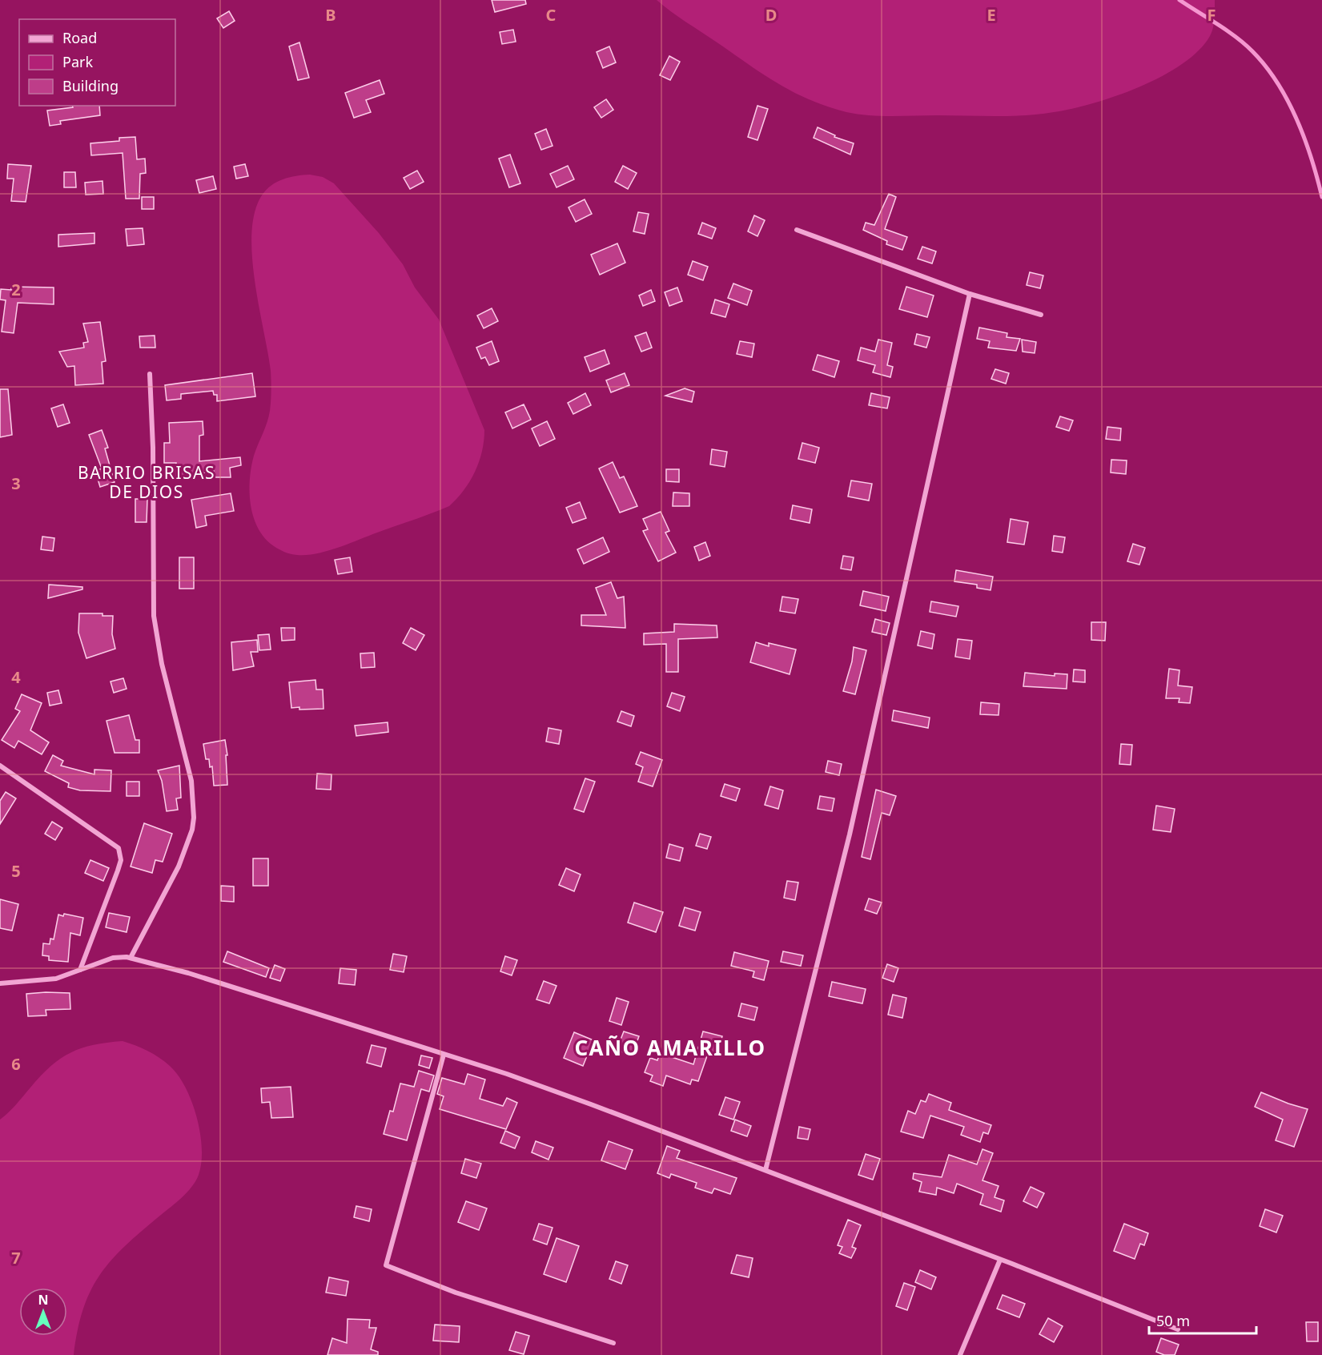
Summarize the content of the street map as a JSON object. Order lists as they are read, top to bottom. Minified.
{"districts":["BARRIO BRISAS DE DIOS","CAÑO AMARILLO"],"legend":["Road","Park","Building"],"scale_bar":"50 m","north":"top","grid":{"columns":["B","C","D","E","F"],"rows":["2","3","4","5","6","7"]}}
